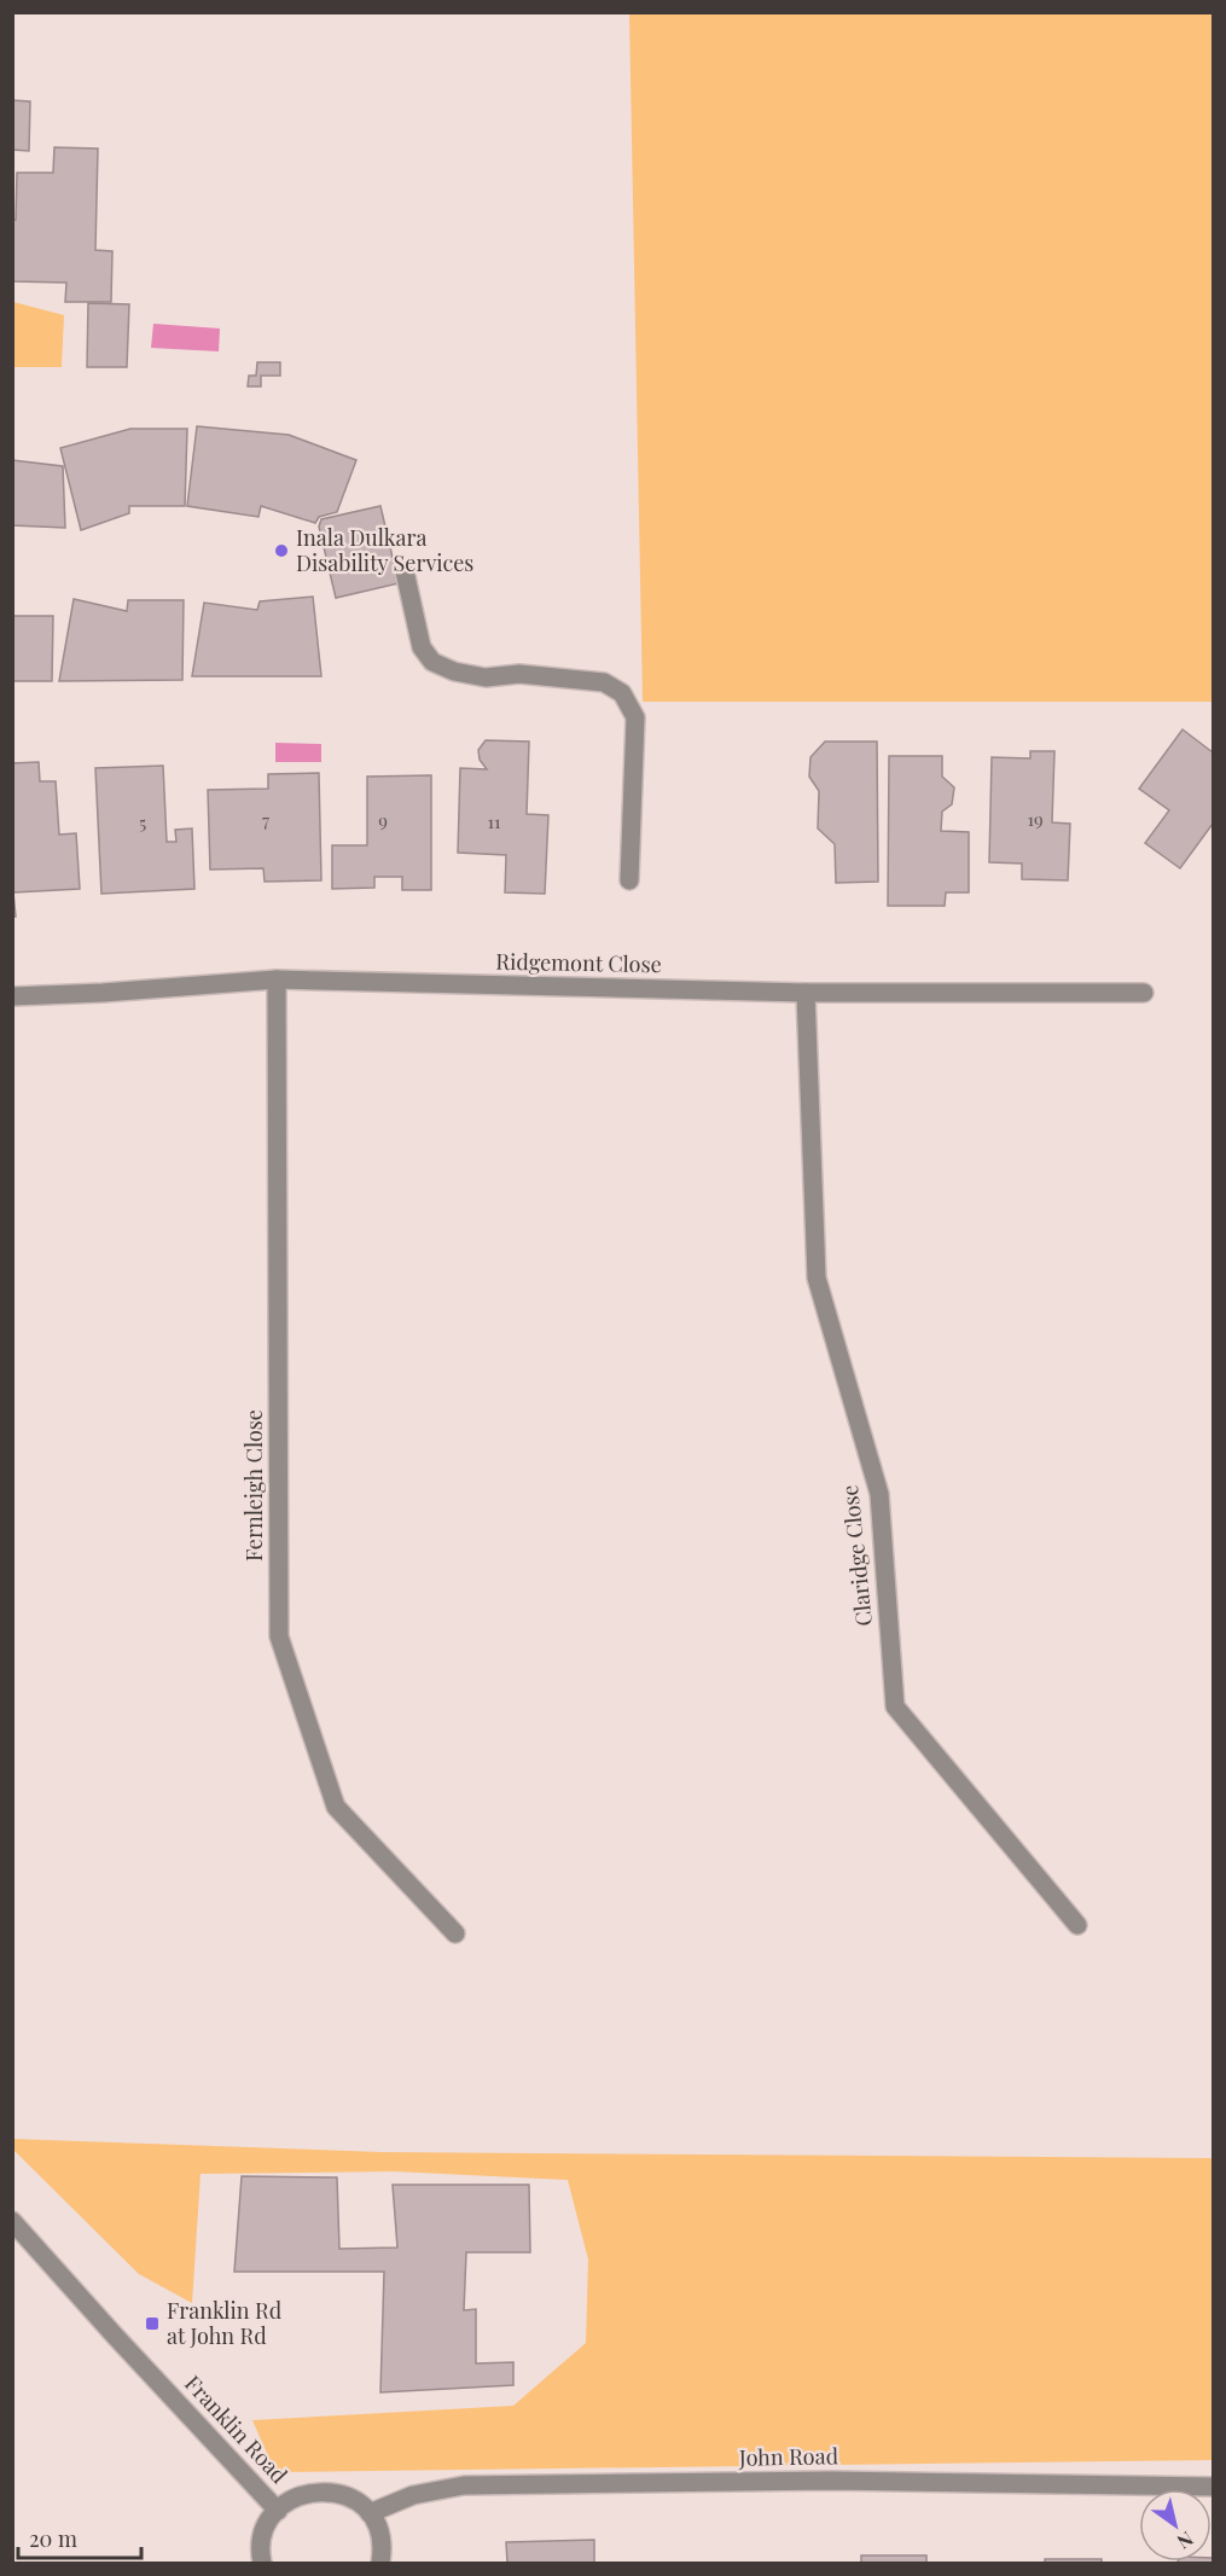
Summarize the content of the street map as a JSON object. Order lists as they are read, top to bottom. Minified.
{"streets":{"street":["Ridgemont Close","Fernleigh Close","Claridge Close","Franklin Road","John Road"]},"crossings":[["Ridgemont Close","Fernleigh Close"],["Ridgemont Close","Claridge Close"]],"places":{"other":["Inala Dulkara Disability Services"],"transit":["Franklin Rd at John Rd"]},"house_numbers":["19","7","9","11","5"],"scale_bar":"20 m","north":"bottom right"}
